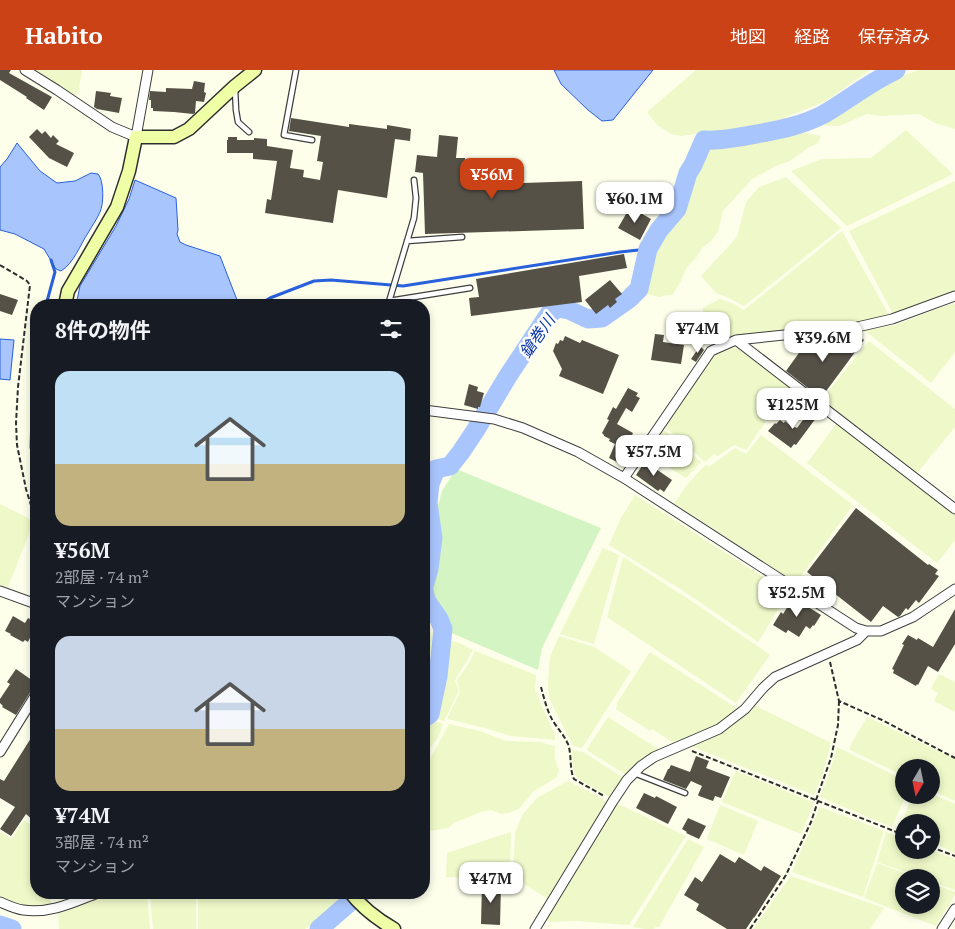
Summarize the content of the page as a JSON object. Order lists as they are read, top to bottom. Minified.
{"water":["鎗巻川"],"north":"bottom","page":{"header":"Habito","nav":["地図","経路","保存済み"],"price":["¥56M","¥60.1M","¥74M","¥39.6M","¥125M","¥57.5M","¥52.5M","¥47M"],"heading":"8件の物件","list":[{"name":"¥56M","note":"2部屋 · 74 m² · マンション"},{"name":"¥74M","note":"3部屋 · 74 m² · マンション"}]}}
